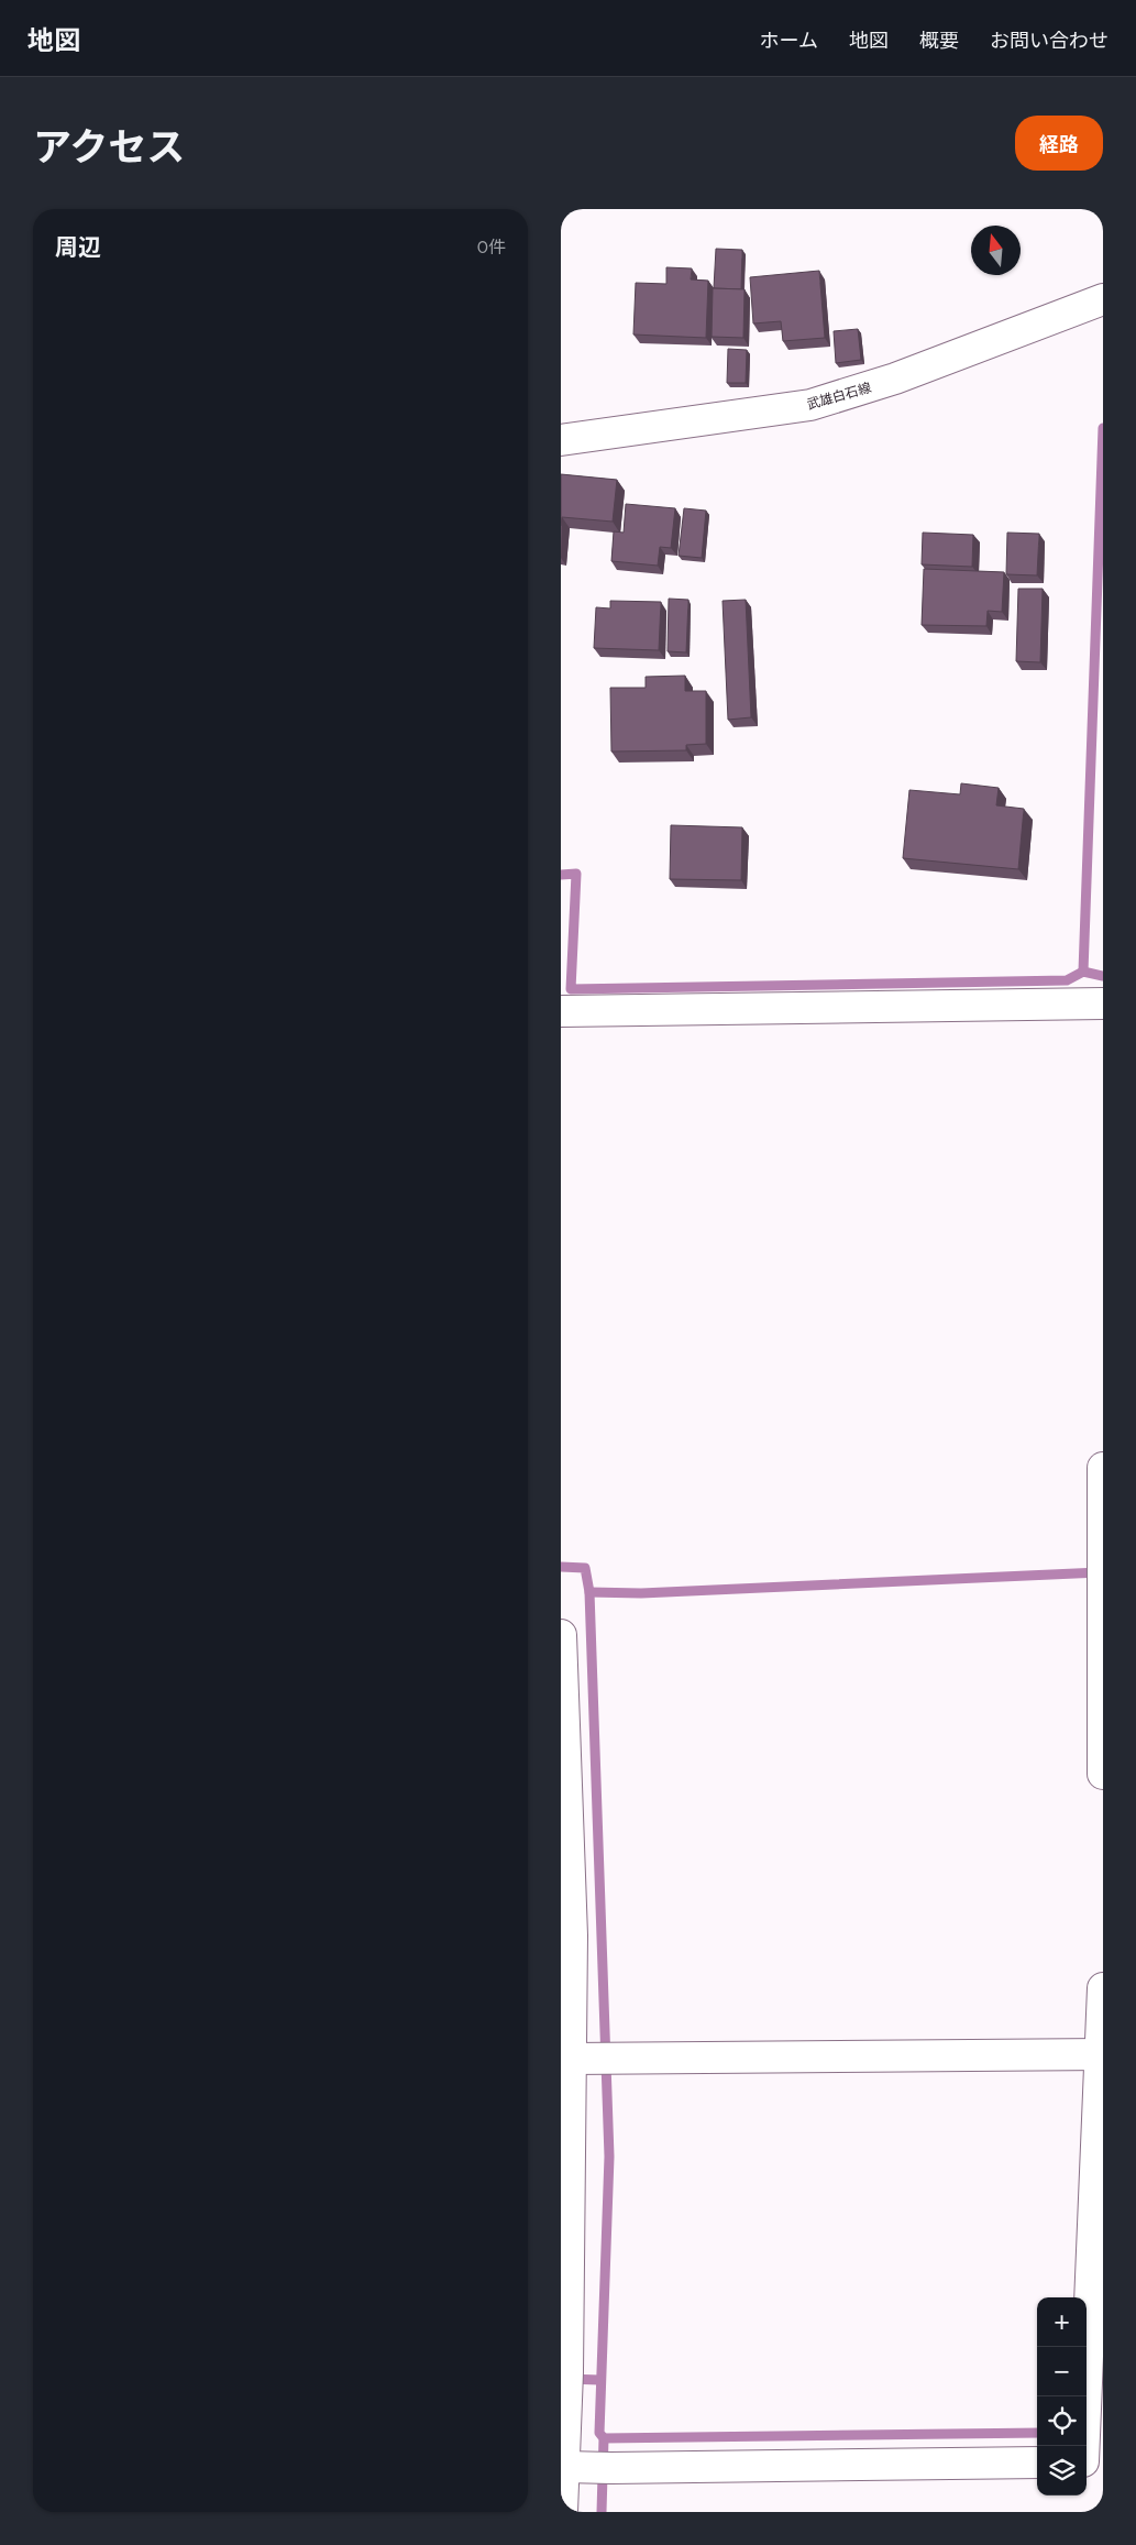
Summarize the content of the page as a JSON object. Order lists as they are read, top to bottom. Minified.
{"streets":{"street":["武雄白石線"]},"north":"top","page":{"header":"地図","nav":["ホーム","地図","概要","お問い合わせ"],"title":"アクセス","buttons":"経路","heading":["周辺","0件"],"map_buttons":["+","−"]}}
